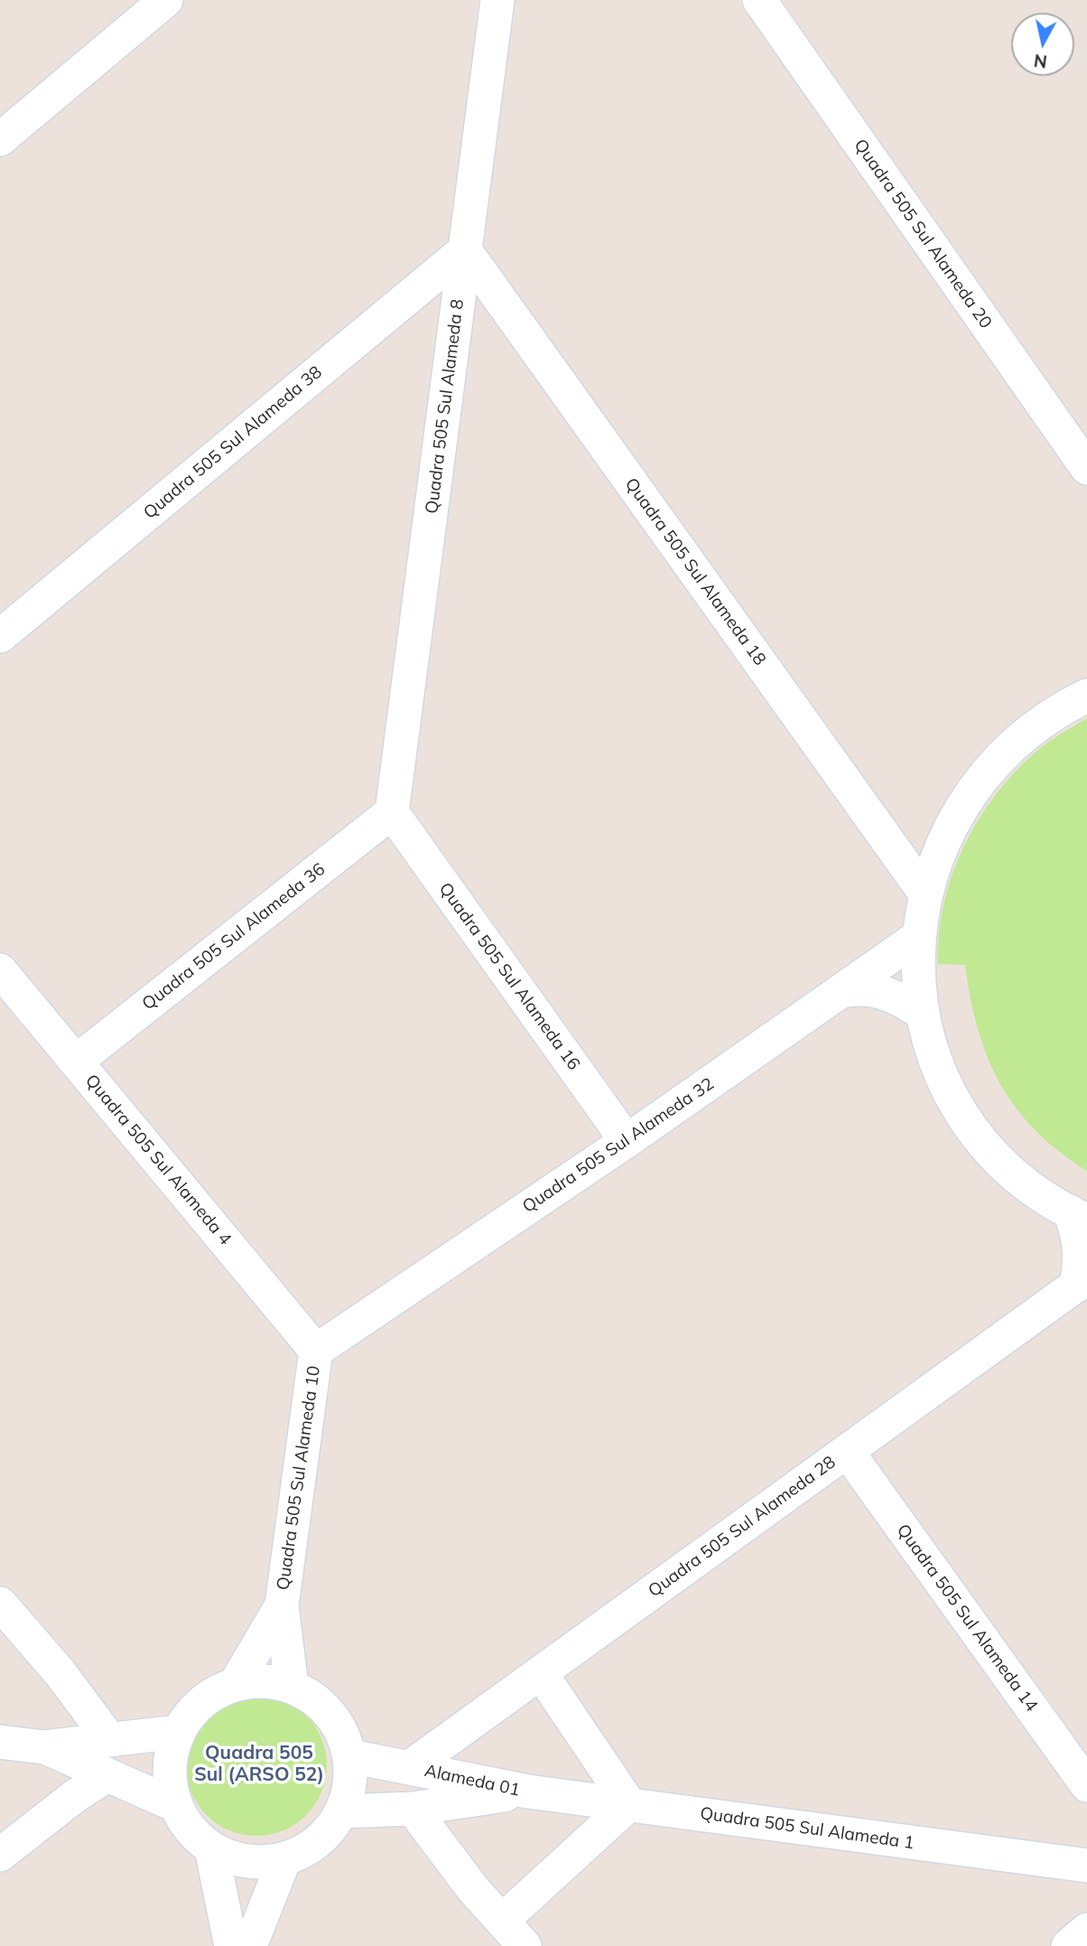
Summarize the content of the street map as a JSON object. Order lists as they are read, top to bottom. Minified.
{"streets":{"street":["Quadra 505 Sul Alameda 20","Quadra 505 Sul Alameda 8","Quadra 505 Sul Alameda 38","Quadra 505 Sul Alameda 18","Quadra 505 Sul Alameda 36","Quadra 505 Sul Alameda 16","Quadra 505 Sul Alameda 32","Quadra 505 Sul Alameda 4","Quadra 505 Sul Alameda 10","Quadra 505 Sul Alameda 28","Quadra 505 Sul Alameda 14","Alameda 01","Quadra 505 Sul Alameda 1"]},"crossings":[["Quadra 505 Sul Alameda 8","Quadra 505 Sul Alameda 38"],["Quadra 505 Sul Alameda 8","Quadra 505 Sul Alameda 18"],["Quadra 505 Sul Alameda 8","Quadra 505 Sul Alameda 36"],["Quadra 505 Sul Alameda 8","Quadra 505 Sul Alameda 16"],["Quadra 505 Sul Alameda 38","Quadra 505 Sul Alameda 18"],["Quadra 505 Sul Alameda 36","Quadra 505 Sul Alameda 16"],["Quadra 505 Sul Alameda 36","Quadra 505 Sul Alameda 4"],["Quadra 505 Sul Alameda 16","Quadra 505 Sul Alameda 32"],["Quadra 505 Sul Alameda 32","Quadra 505 Sul Alameda 4"],["Quadra 505 Sul Alameda 32","Quadra 505 Sul Alameda 10"],["Quadra 505 Sul Alameda 4","Quadra 505 Sul Alameda 10"],["Quadra 505 Sul Alameda 28","Quadra 505 Sul Alameda 14"],["Quadra 505 Sul Alameda 28","Alameda 01"],["Alameda 01","Quadra 505 Sul Alameda 1"]],"districts":["Quadra 505 Sul (ARSO 52)"],"north":"bottom"}
